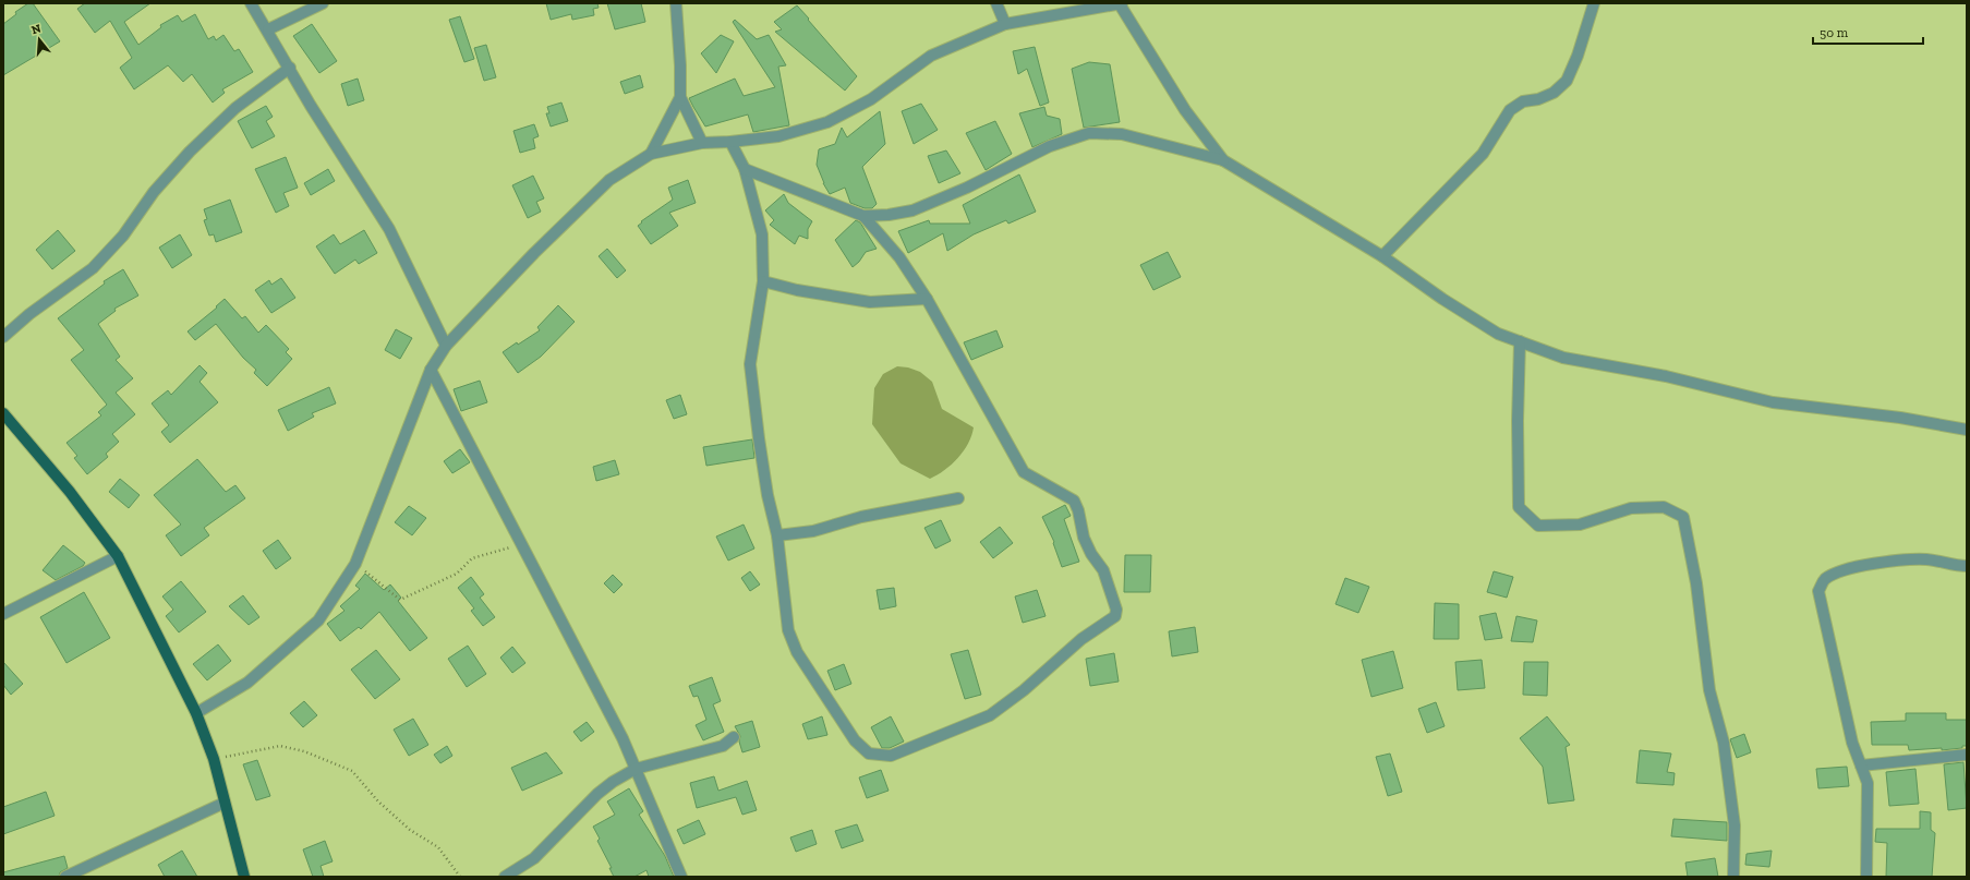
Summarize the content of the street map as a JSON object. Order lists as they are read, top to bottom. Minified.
{"scale_bar":"50 m","north":"top"}
